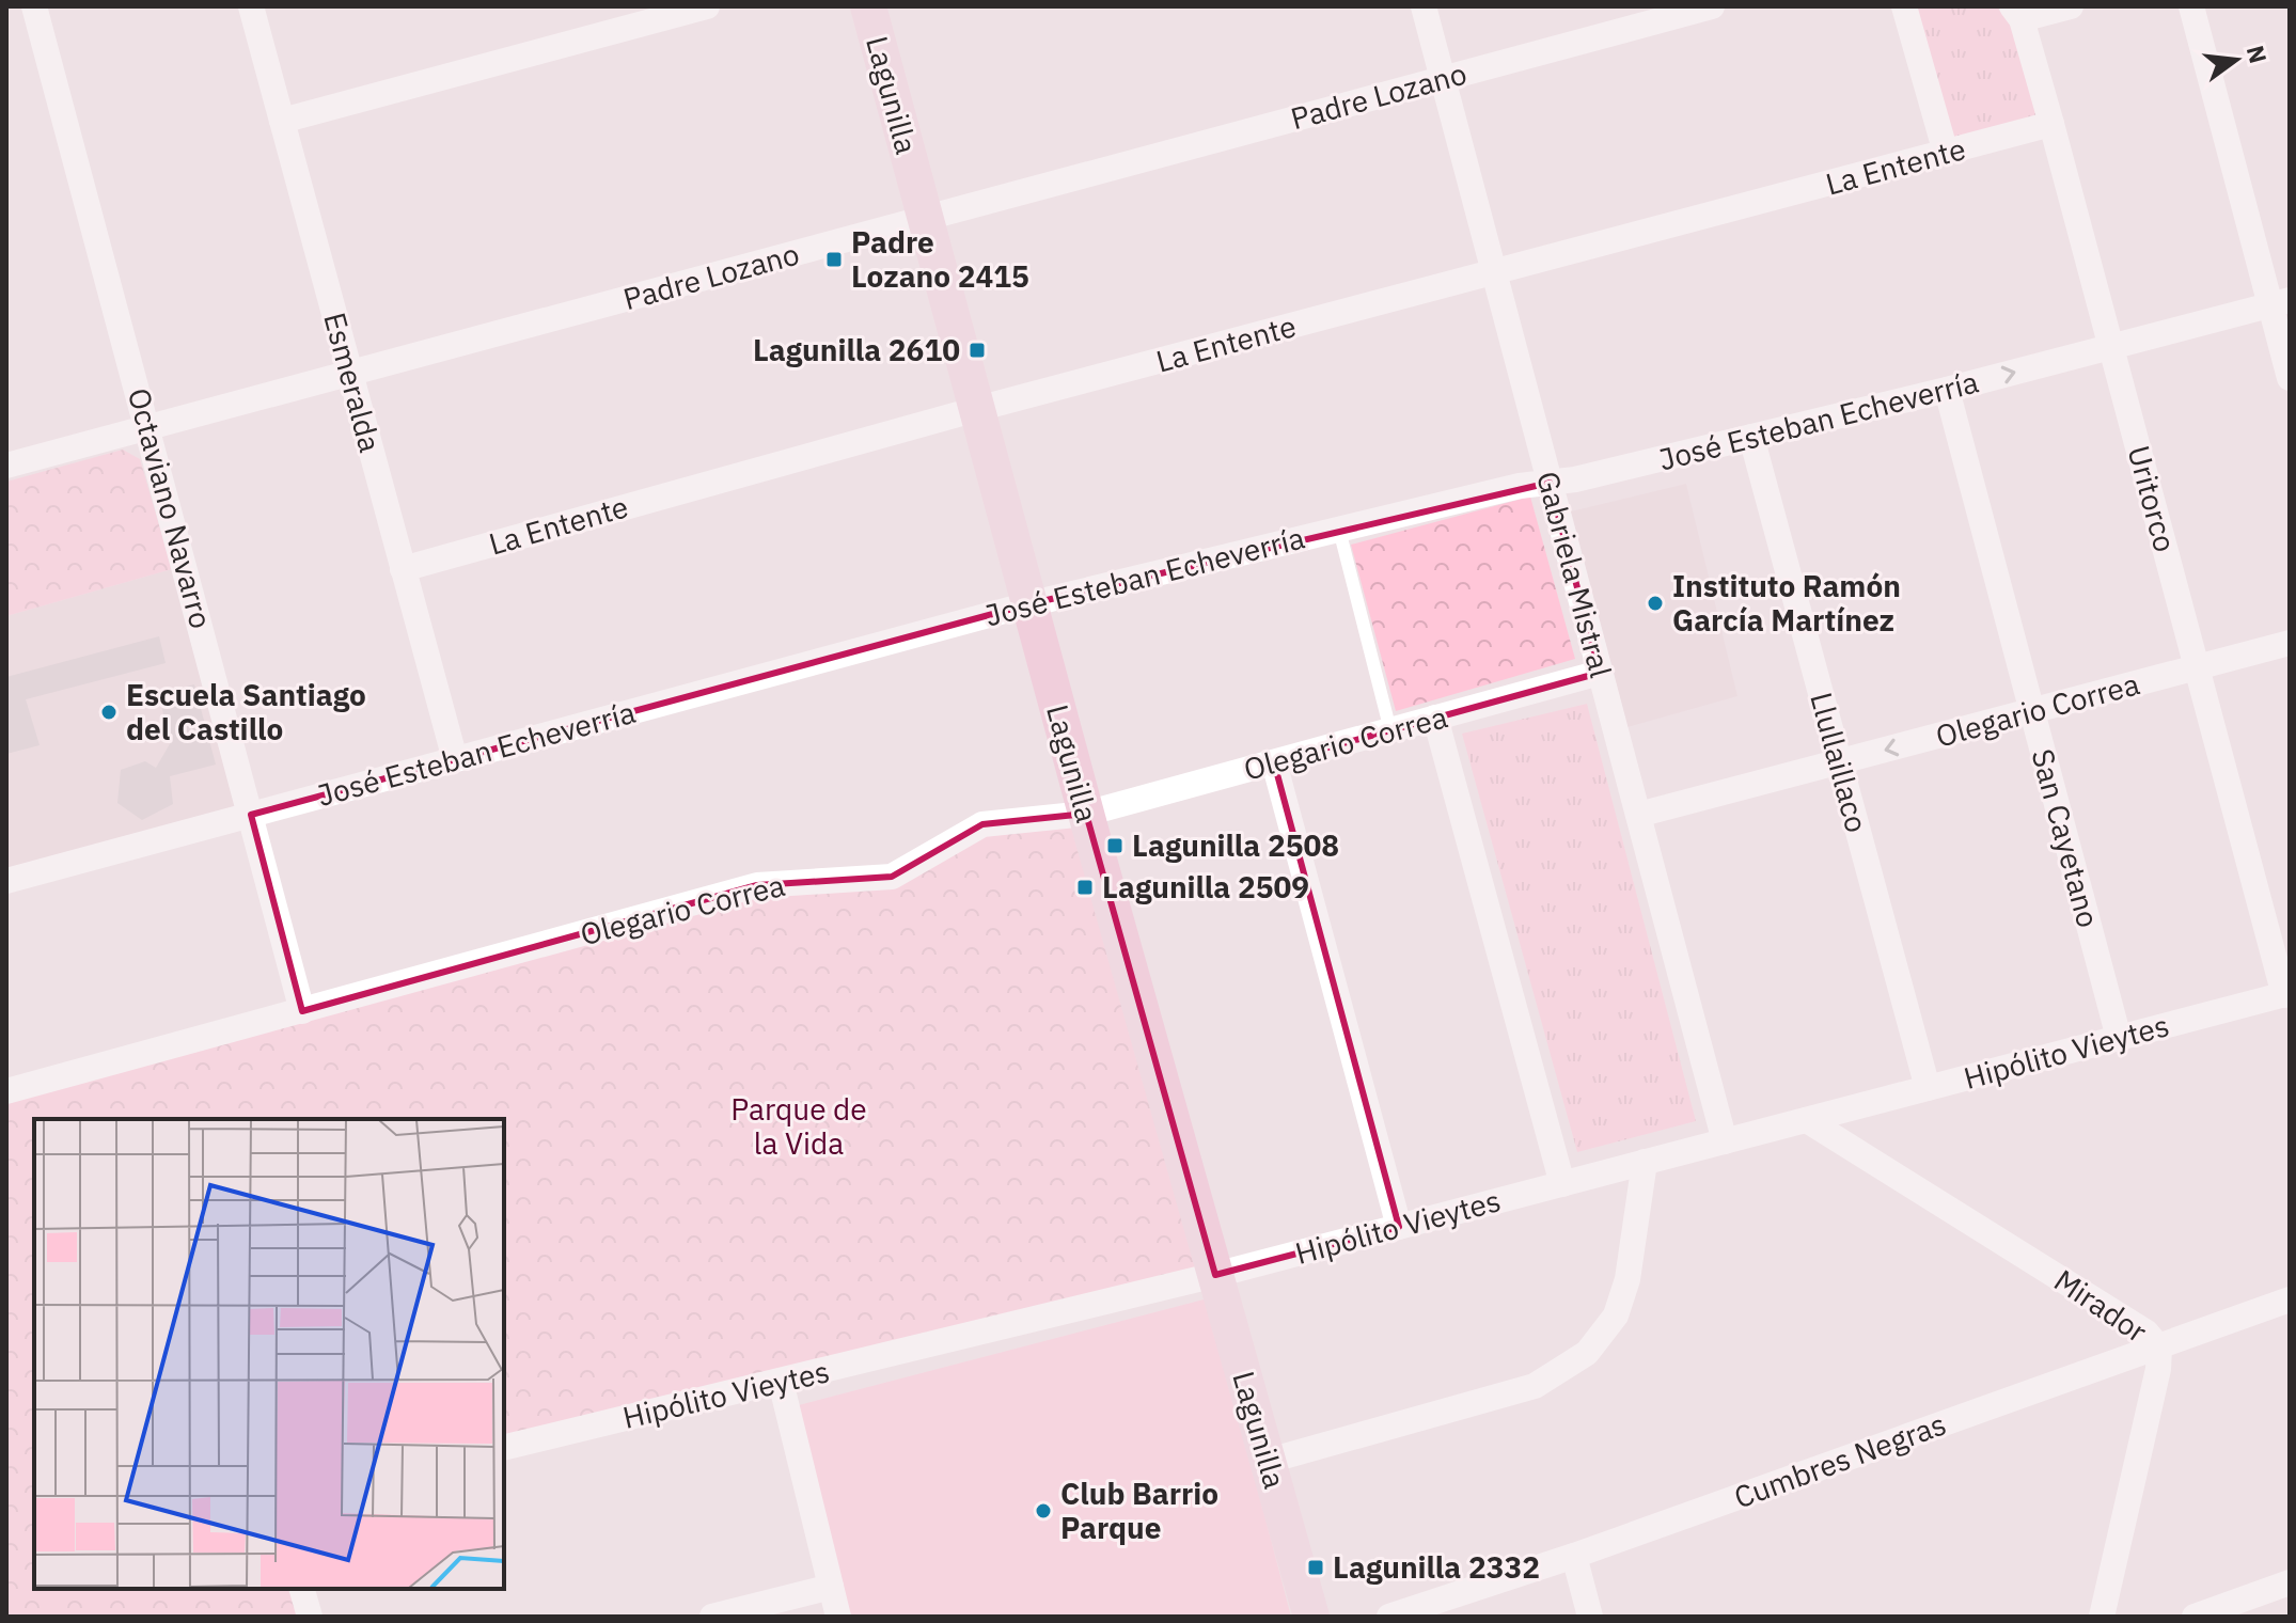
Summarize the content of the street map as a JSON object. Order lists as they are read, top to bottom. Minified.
{"streets":{"main road":["Lagunilla"],"street":["Padre Lozano","La Entente","Esmeralda","José Esteban Echeverría","Uritorco","Octaviano Navarro","Gabriela Mistral","Olegario Correa","Llullaillaco","San Cayetano","Hipólito Vieytes","Mirador","Cumbres Negras"]},"crossings":[["Lagunilla","Padre Lozano"],["Lagunilla","La Entente"],["Lagunilla","José Esteban Echeverría"],["Lagunilla","Olegario Correa"],["Lagunilla","Hipólito Vieytes"],["Padre Lozano","Esmeralda"],["Padre Lozano","Octaviano Navarro"],["Padre Lozano","Gabriela Mistral"],["La Entente","Esmeralda"],["La Entente","Uritorco"],["La Entente","Gabriela Mistral"],["Esmeralda","José Esteban Echeverría"],["José Esteban Echeverría","Uritorco"],["José Esteban Echeverría","Octaviano Navarro"],["José Esteban Echeverría","Gabriela Mistral"],["José Esteban Echeverría","Llullaillaco"],["José Esteban Echeverría","San Cayetano"],["Uritorco","Olegario Correa"],["Uritorco","Hipólito Vieytes"],["Octaviano Navarro","Olegario Correa"],["Gabriela Mistral","Olegario Correa"],["Gabriela Mistral","Hipólito Vieytes"],["Olegario Correa","Llullaillaco"],["Olegario Correa","San Cayetano"],["Llullaillaco","Hipólito Vieytes"],["San Cayetano","Hipólito Vieytes"],["Hipólito Vieytes","Mirador"],["Mirador","Cumbres Negras"]],"parks":["Parque de la Vida"],"places":{"transit":["Padre Lozano 2415","Lagunilla 2610","Lagunilla 2508","Lagunilla 2509","Lagunilla 2332"],"other":["Instituto Ramón García Martínez","Escuela Santiago del Castillo","Club Barrio Parque"]},"north":"right"}
